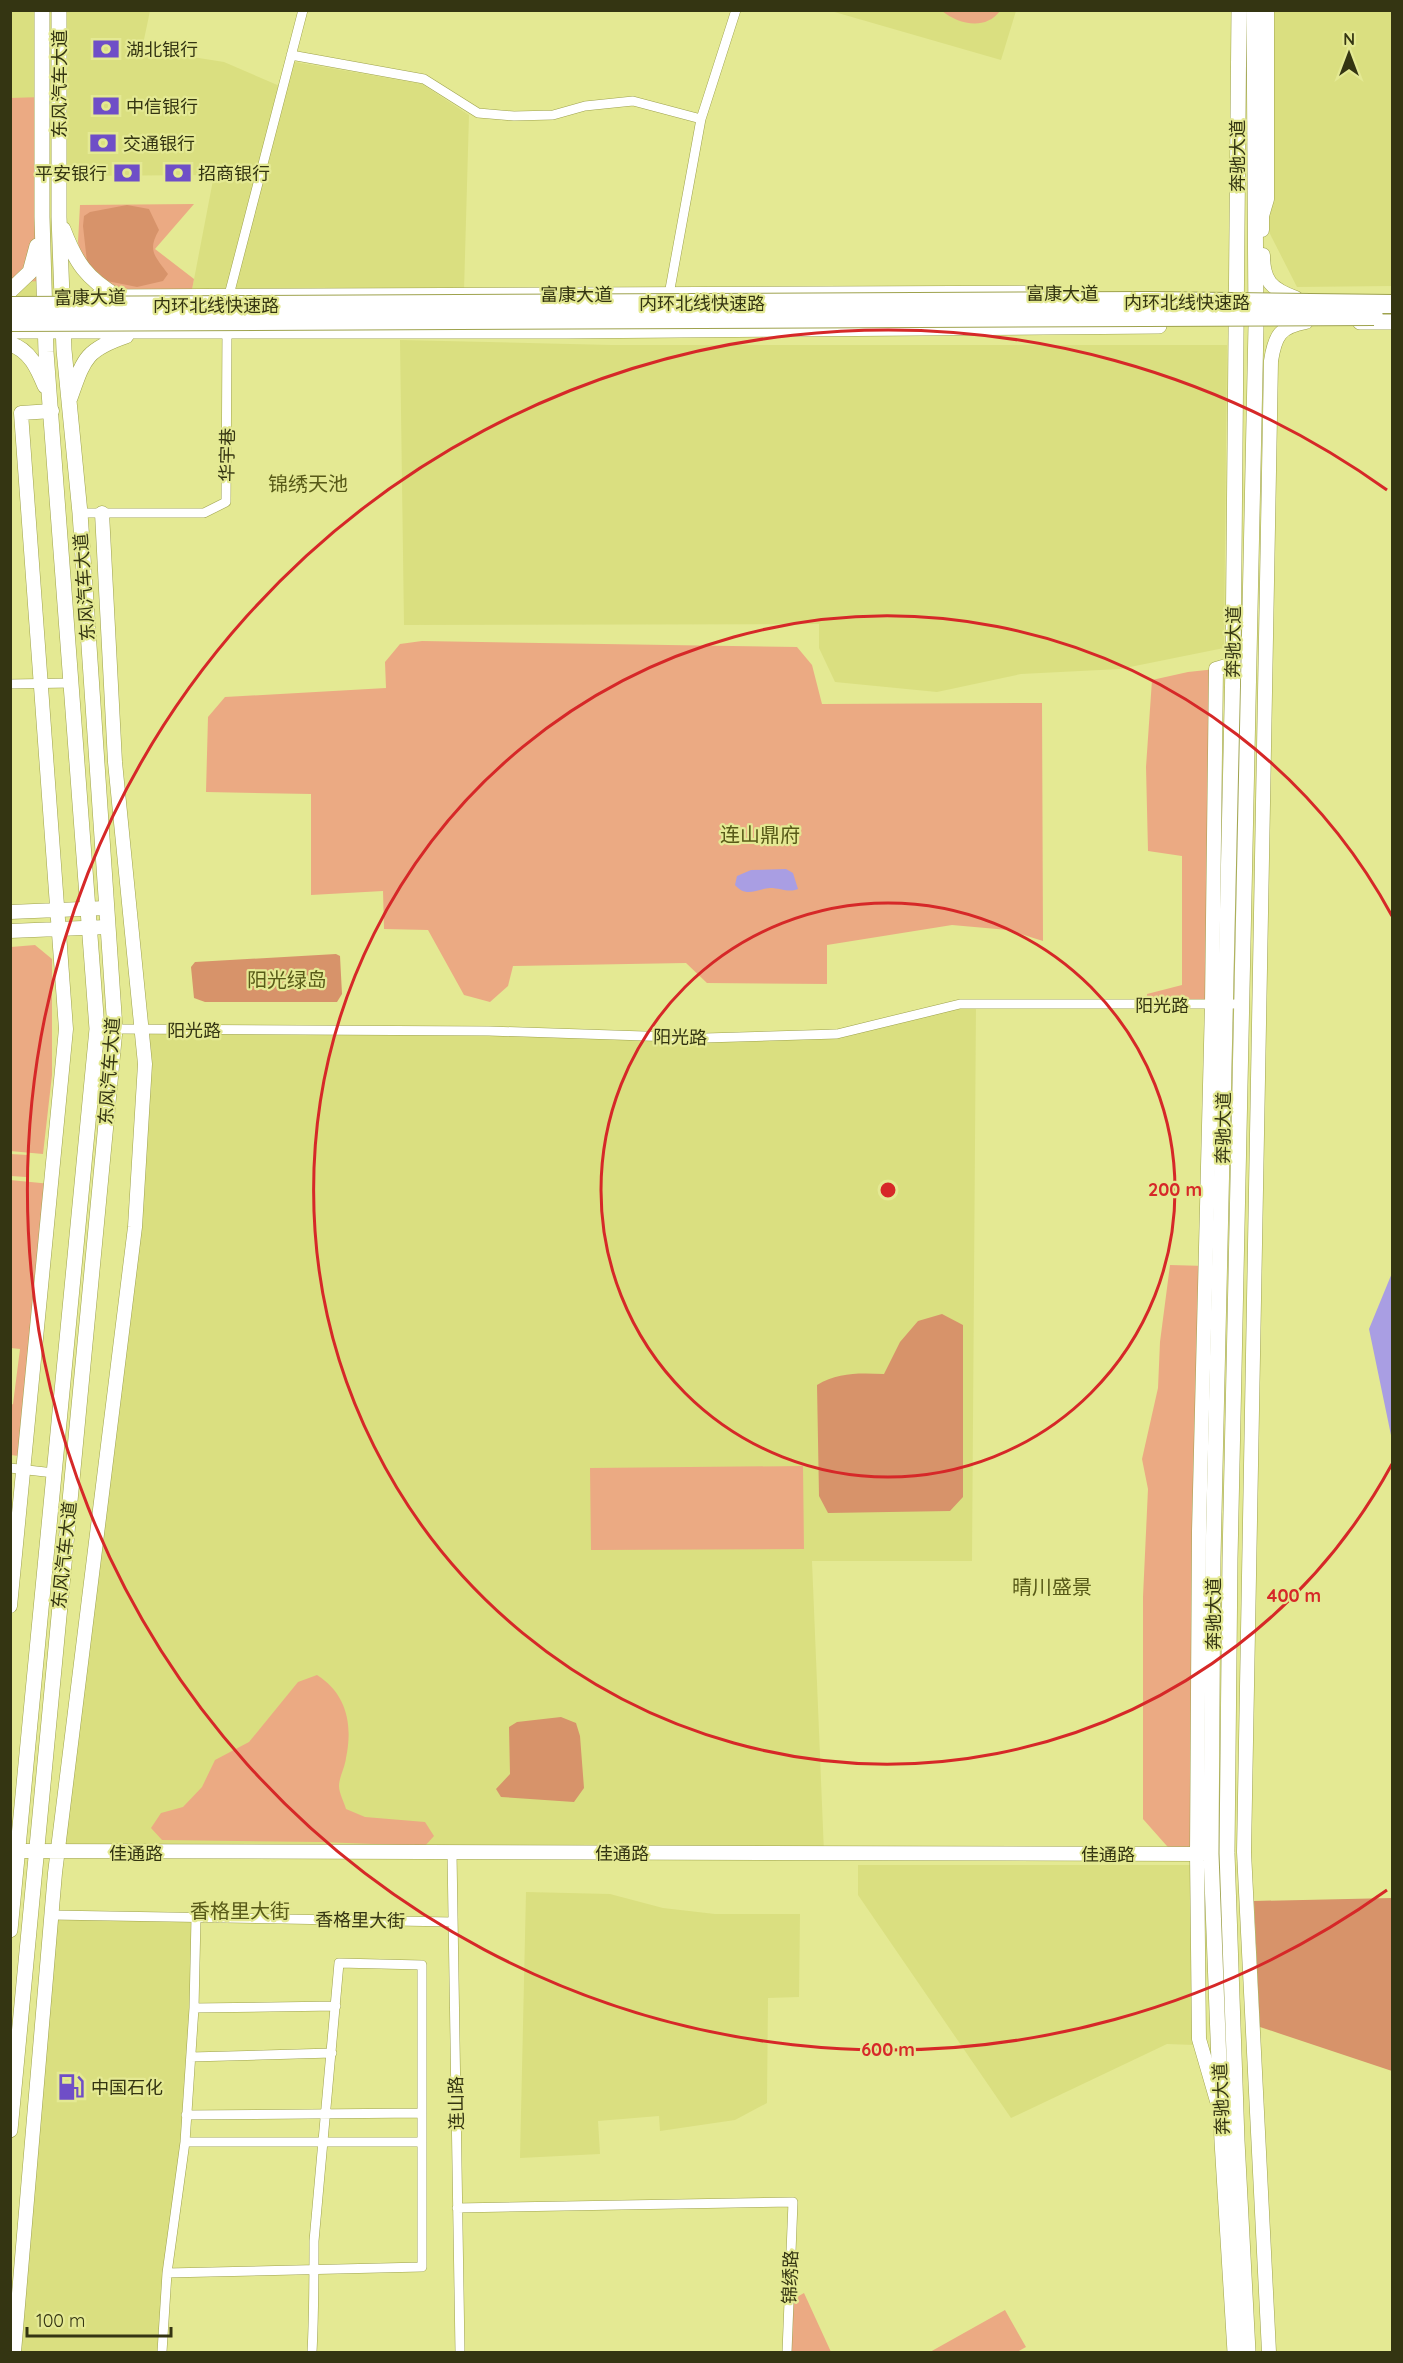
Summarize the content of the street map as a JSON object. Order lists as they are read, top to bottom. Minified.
{"streets":{"highway":["内环北线快速路"],"main road":["东风汽车大道","奔驰大道","富康大道"],"street":["华宇巷","阳光路","佳通路","香格里大街","连山路","锦绣路"]},"crossings":[["东风汽车大道","富康大道"],["东风汽车大道","华宇巷"],["东风汽车大道","阳光路"],["东风汽车大道","佳通路"],["奔驰大道","富康大道"],["奔驰大道","阳光路"],["奔驰大道","佳通路"],["富康大道","华宇巷"],["佳通路","连山路"],["香格里大街","连山路"],["连山路","锦绣路"]],"districts":["锦绣天池","连山鼎府","阳光绿岛","晴川盛景","香格里大街"],"places":{"bank":["湖北银行","中信银行","交通银行","平安银行","招商银行"],"fuel station":["中国石化"]},"scale_bar":"100 m","north":"top","rings":["200 m","400 m","600 m"]}
